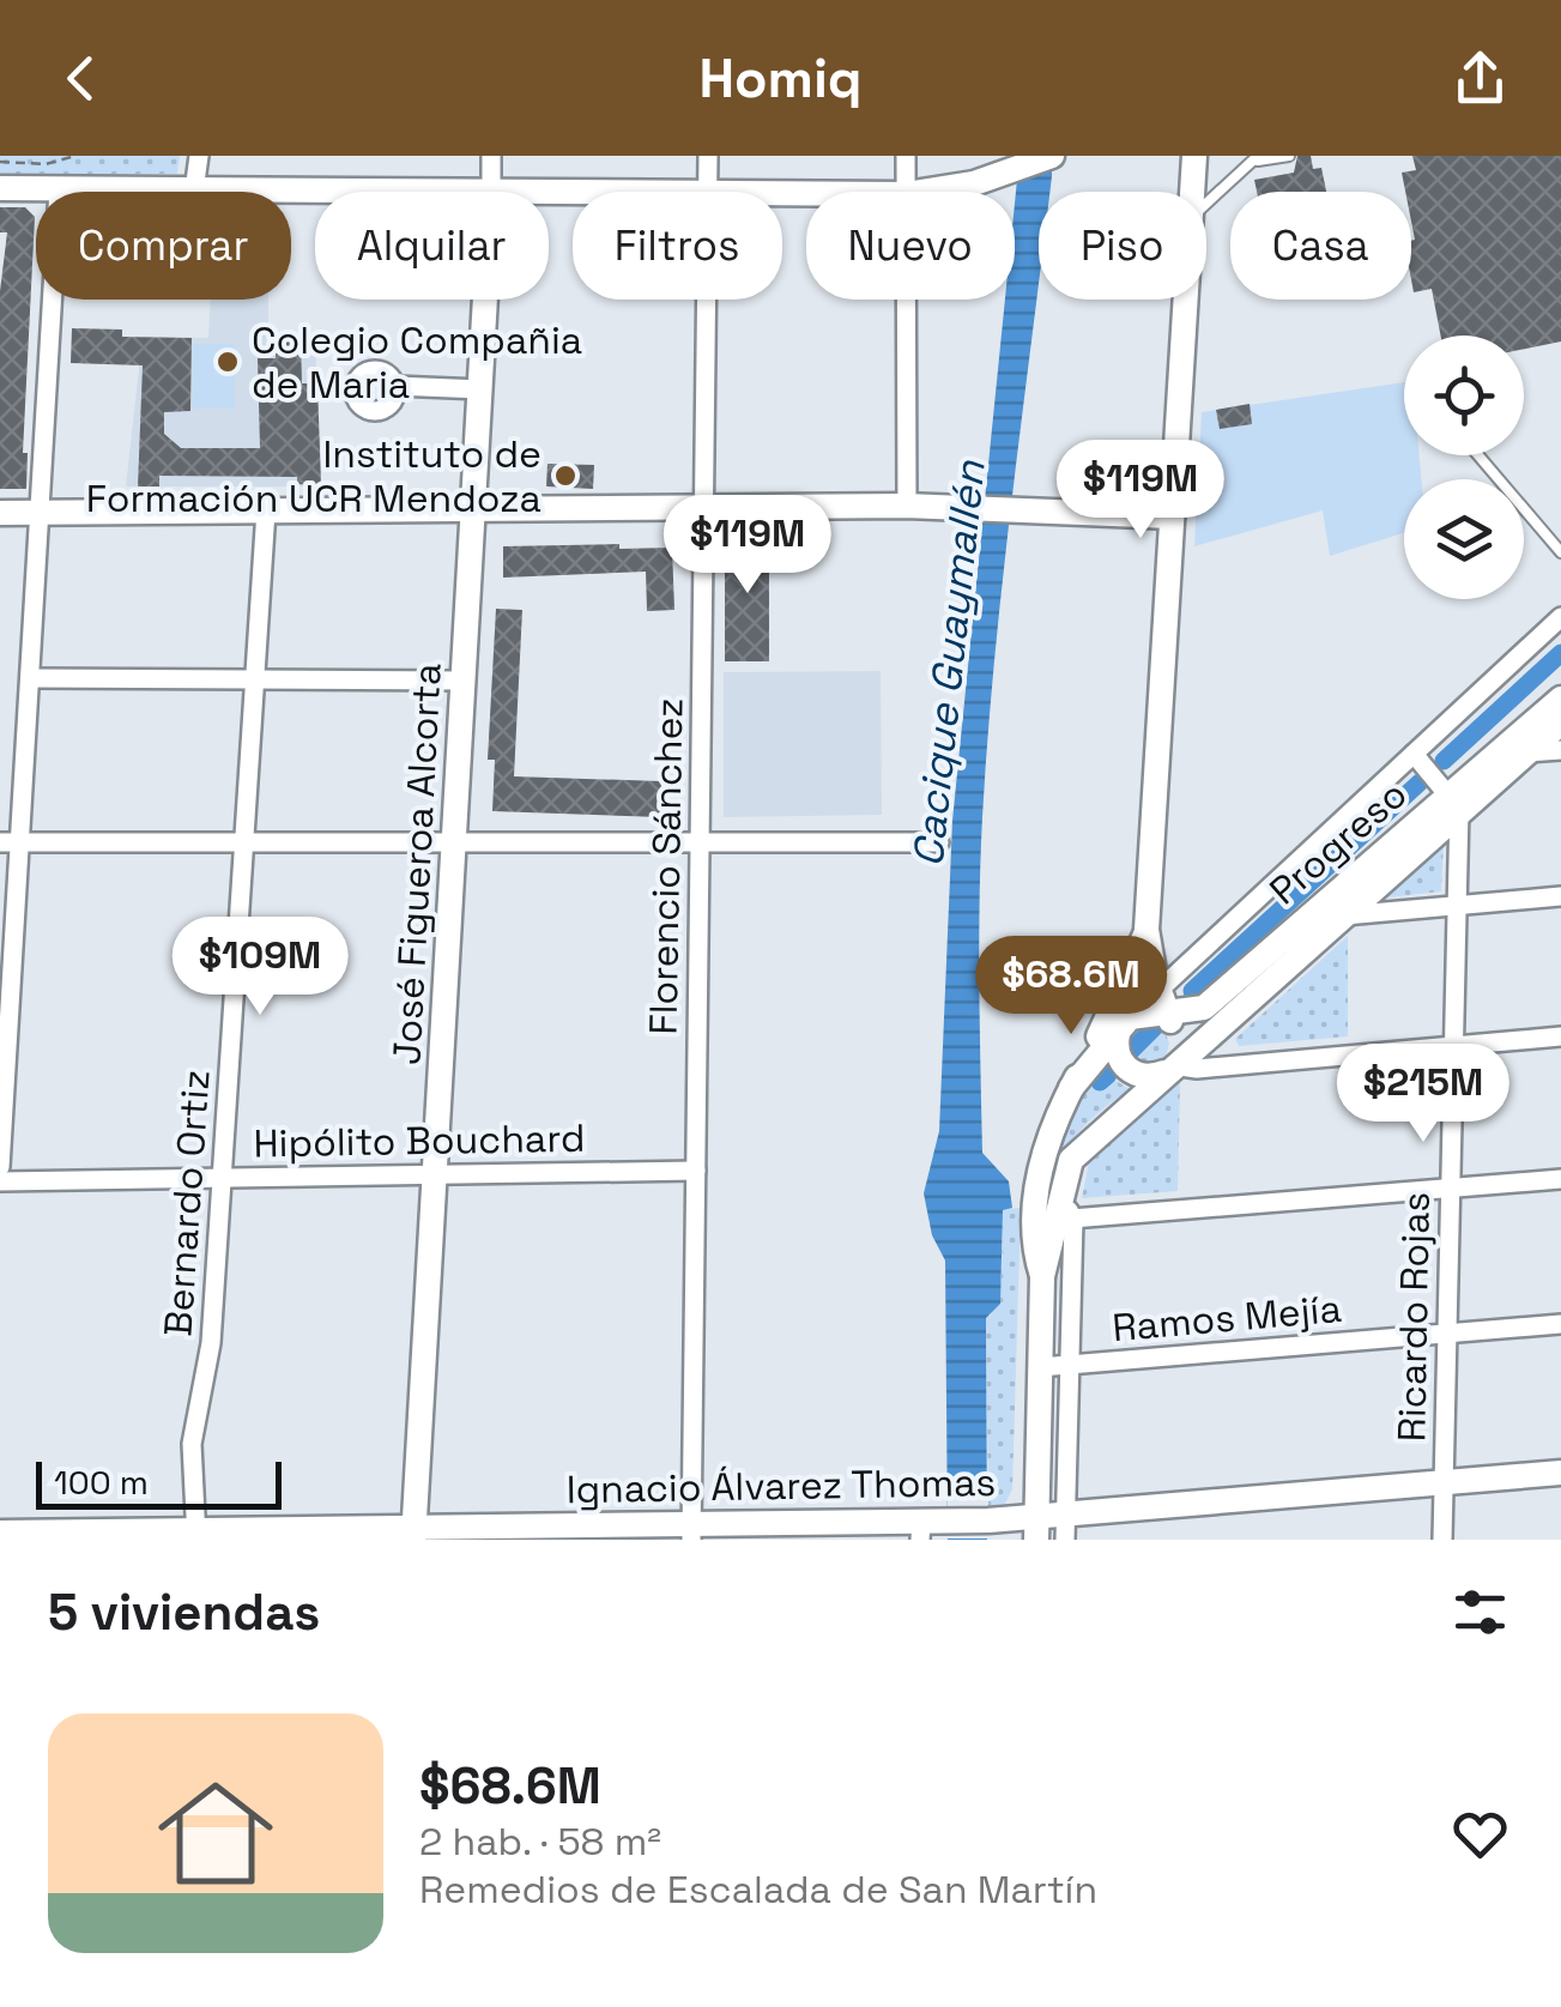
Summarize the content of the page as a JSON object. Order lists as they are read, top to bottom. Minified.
{"streets":{"street":["Progreso","José Figueroa Alcorta","Florencio Sánchez","Hipólito Bouchard","Bernardo Ortiz","Ricardo Rojas","Ramos Mejía","Ignacio Álvarez Thomas"]},"crossings":[["Progreso","Ricardo Rojas"],["José Figueroa Alcorta","Hipólito Bouchard"],["José Figueroa Alcorta","Ignacio Álvarez Thomas"],["Florencio Sánchez","Hipólito Bouchard"],["Florencio Sánchez","Ignacio Álvarez Thomas"],["Hipólito Bouchard","Bernardo Ortiz"],["Bernardo Ortiz","Ignacio Álvarez Thomas"],["Ricardo Rojas","Ramos Mejía"],["Ricardo Rojas","Ignacio Álvarez Thomas"]],"water":["Cacique Guaymallén"],"places":["Colegio Compañia de Maria","Instituto de Formación UCR Mendoza"],"scale_bar":"100 m","page":{"header":"Homiq","chip":["Comprar","Alquilar","Filtros","Nuevo","Piso","Casa"],"price":["$119M","$119M","$109M","$68.6M","$215M"],"scale":"100 m","heading":"5 viviendas","list":[{"name":"$68.6M","note":"2 hab. · 58 m² · Remedios de Escalada de San Martín"}]}}
